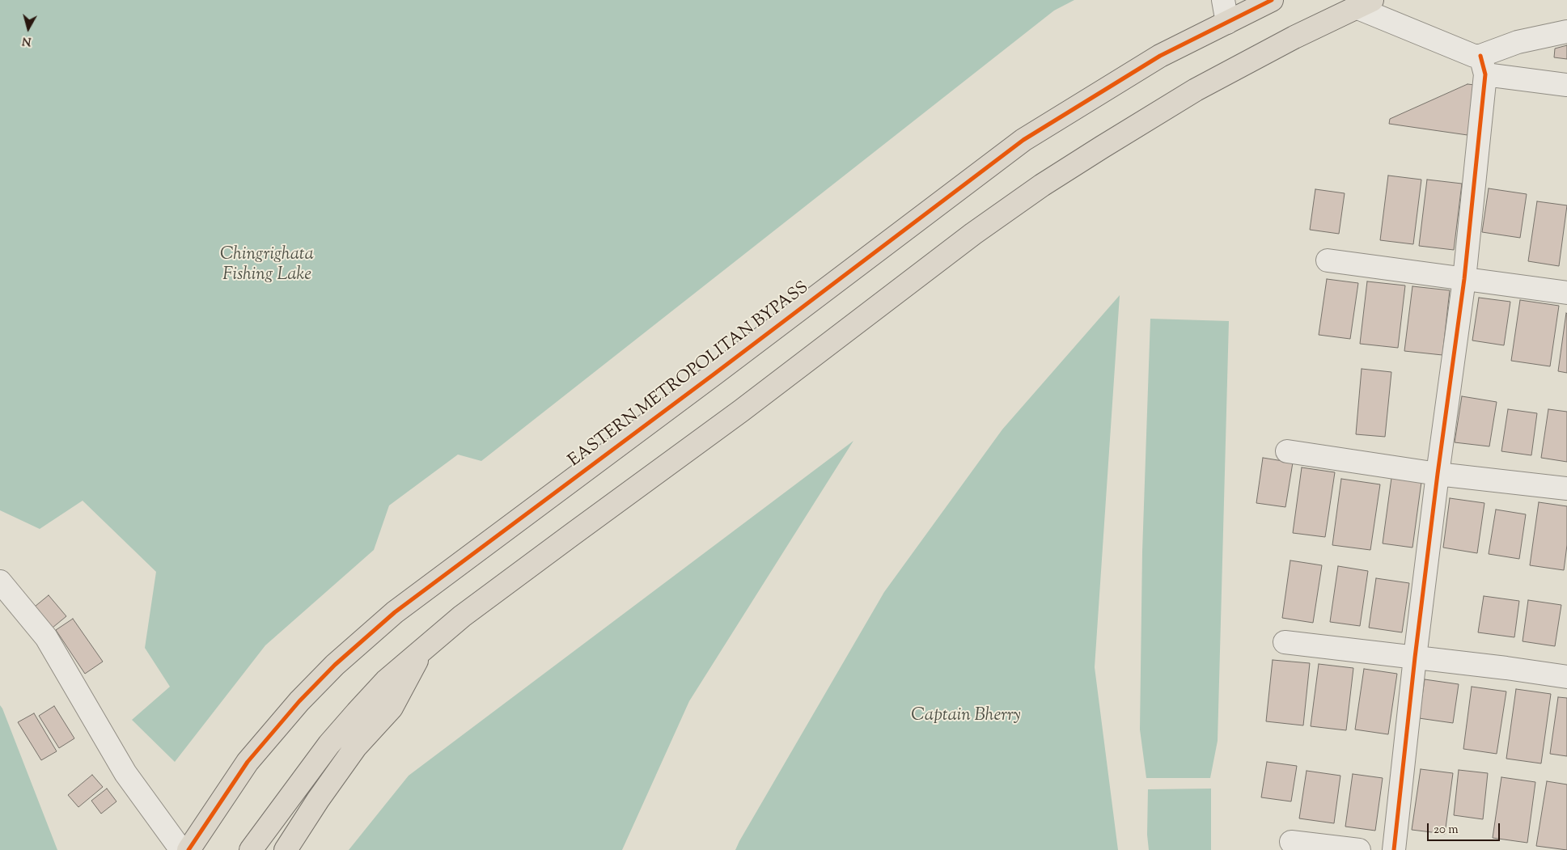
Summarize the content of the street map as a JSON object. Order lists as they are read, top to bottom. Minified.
{"streets":{"main road":["EASTERN METROPOLITAN BYPASS"]},"water":["Chingrighata Fishing Lake","Captain Bherry"],"scale_bar":"20 m","north":"bottom"}
